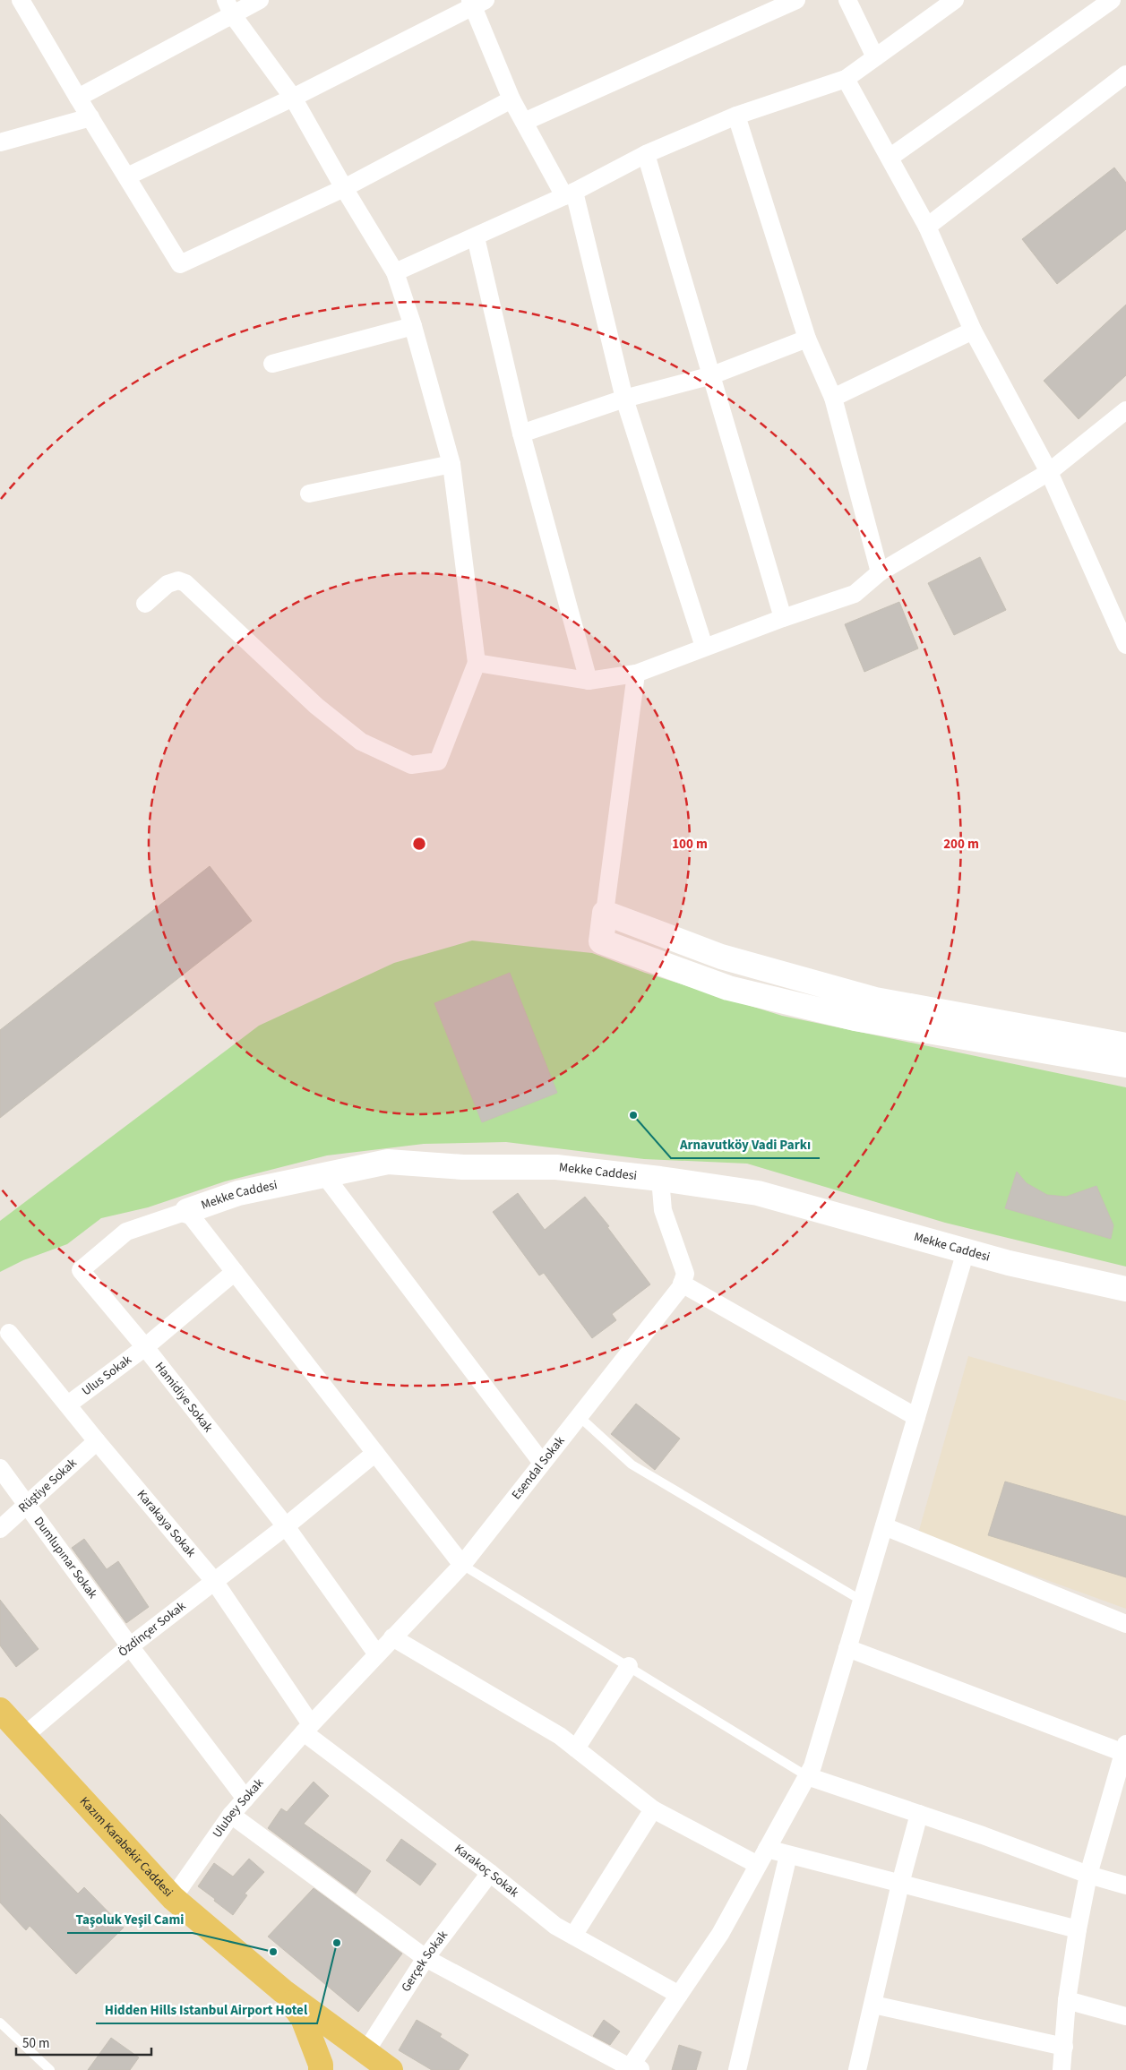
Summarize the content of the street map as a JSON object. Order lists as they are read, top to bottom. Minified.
{"streets":{"main road":["Mekke Caddesi","Kazım Karabekir Caddesi"],"street":["Ulus Sokak","Hamidiye Sokak","Esendal Sokak","Rüştiye Sokak","Karakaya Sokak","Dumlupınar Sokak","Özdinçer Sokak","Ulubey Sokak","Karakoç Sokak","Gerçek Sokak"]},"crossings":[["Mekke Caddesi","Hamidiye Sokak"],["Ulus Sokak","Hamidiye Sokak"],["Ulus Sokak","Karakaya Sokak"],["Hamidiye Sokak","Esendal Sokak"],["Hamidiye Sokak","Özdinçer Sokak"],["Esendal Sokak","Karakaya Sokak"],["Esendal Sokak","Ulubey Sokak"],["Esendal Sokak","Karakoç Sokak"],["Rüştiye Sokak","Karakaya Sokak"],["Rüştiye Sokak","Dumlupınar Sokak"],["Karakaya Sokak","Özdinçer Sokak"],["Karakaya Sokak","Ulubey Sokak"],["Karakaya Sokak","Karakoç Sokak"],["Dumlupınar Sokak","Özdinçer Sokak"],["Dumlupınar Sokak","Ulubey Sokak"],["Özdinçer Sokak","Kazım Karabekir Caddesi"],["Ulubey Sokak","Kazım Karabekir Caddesi"],["Ulubey Sokak","Karakoç Sokak"],["Kazım Karabekir Caddesi","Gerçek Sokak"],["Karakoç Sokak","Gerçek Sokak"]],"places":["Arnavutköy Vadi Parkı","Hidden Hills Istanbul Airport Hotel","Taşoluk Yeşil Cami"],"scale_bar":"50 m","rings":["100 m","200 m"]}
